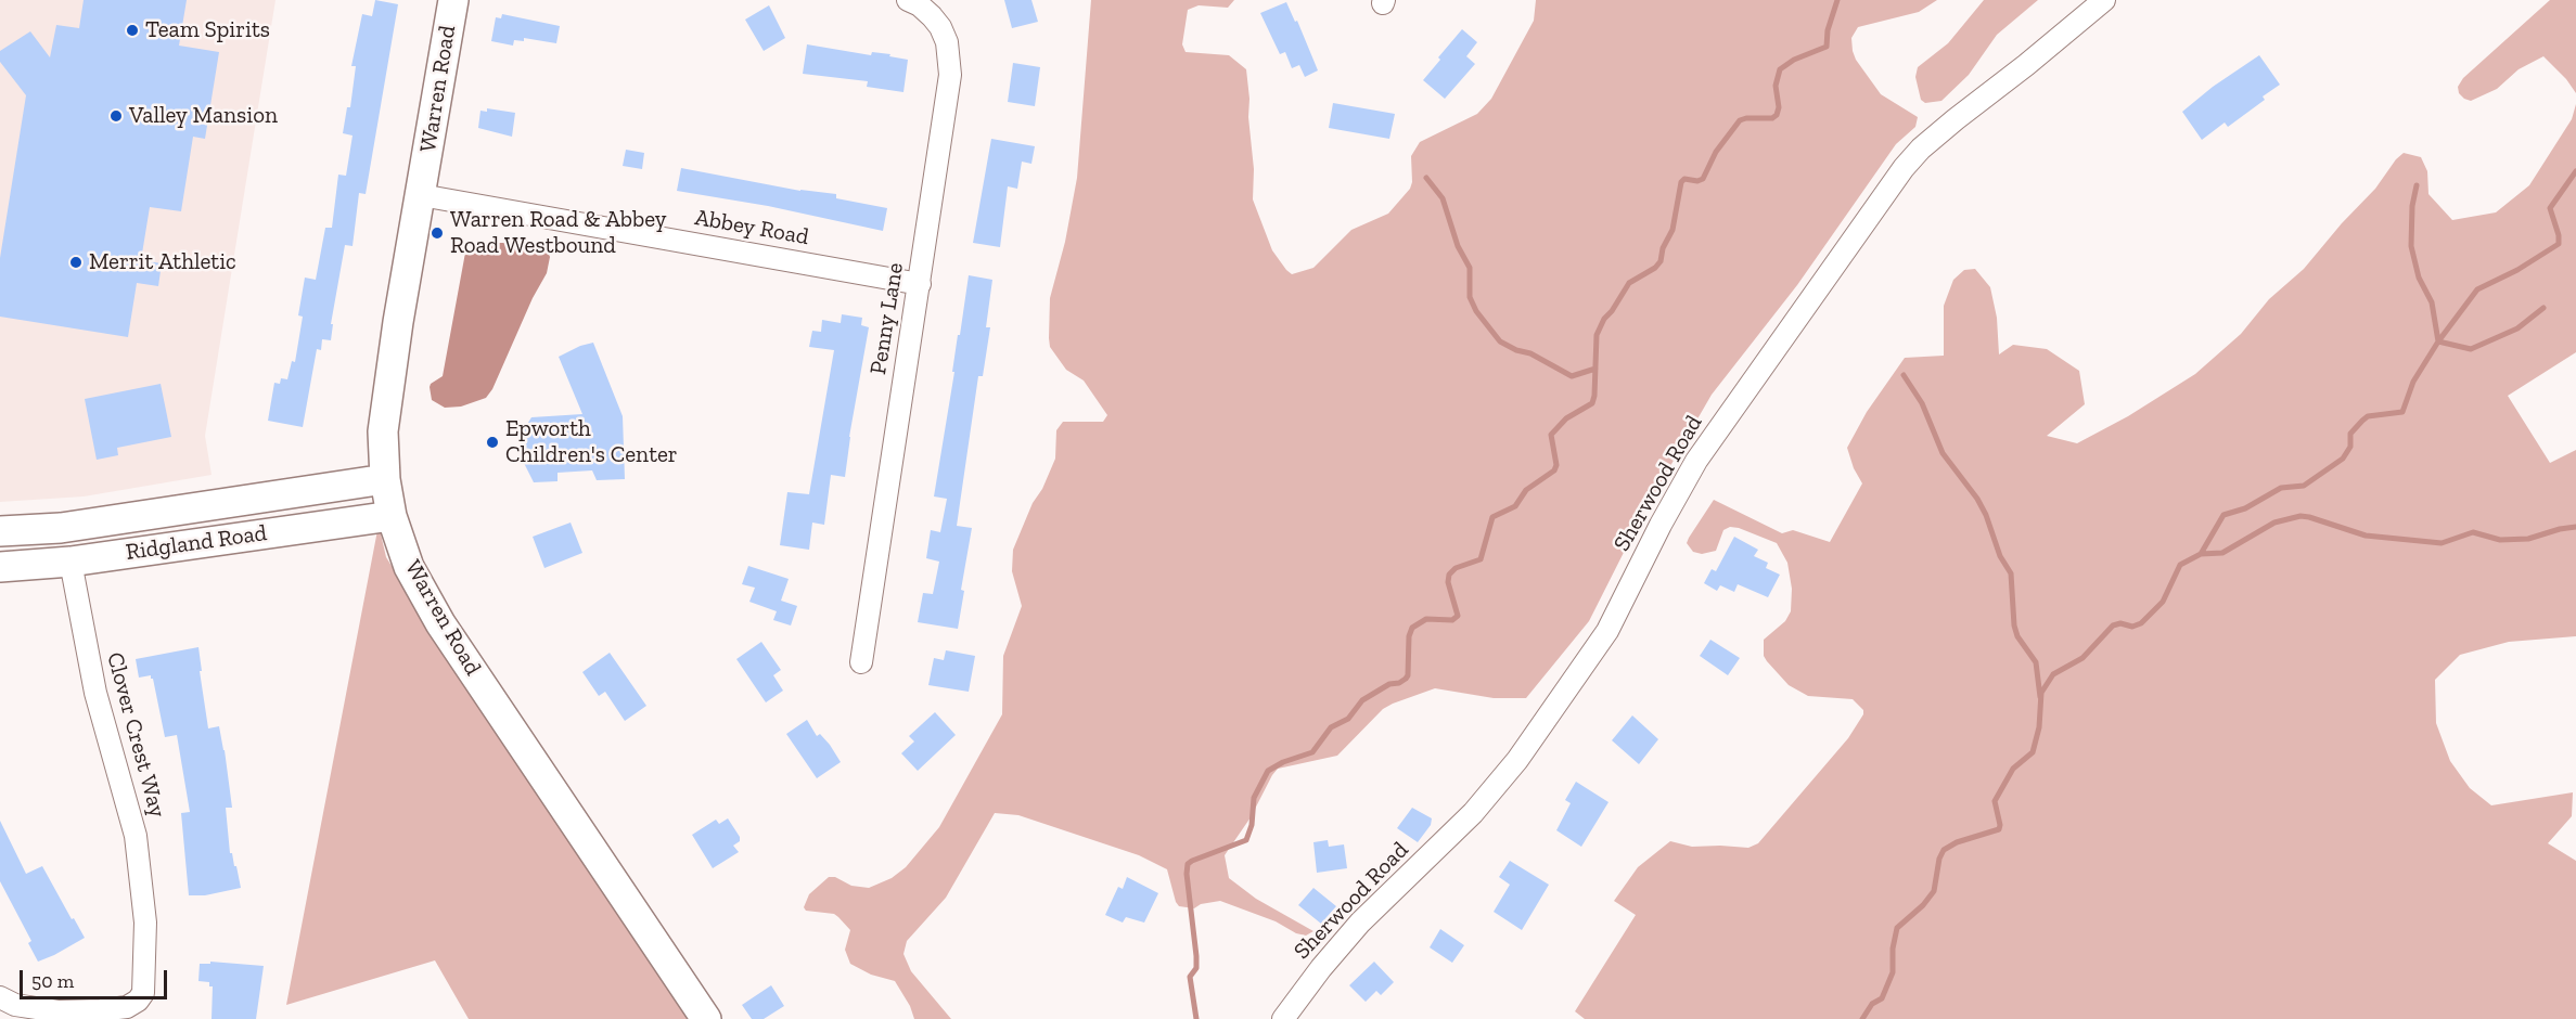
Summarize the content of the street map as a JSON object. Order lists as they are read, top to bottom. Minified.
{"streets":{"street":["Warren Road","Abbey Road","Penny Lane","Sherwood Road","Ridgland Road","Clover Crest Way"]},"crossings":[["Warren Road","Abbey Road"],["Warren Road","Ridgland Road"],["Abbey Road","Penny Lane"],["Ridgland Road","Clover Crest Way"]],"places":["Team Spirits","Valley Mansion","Warren Road & Abbey Road Westbound","Merrit Athletic","Epworth Children's Center"],"scale_bar":"50 m"}
